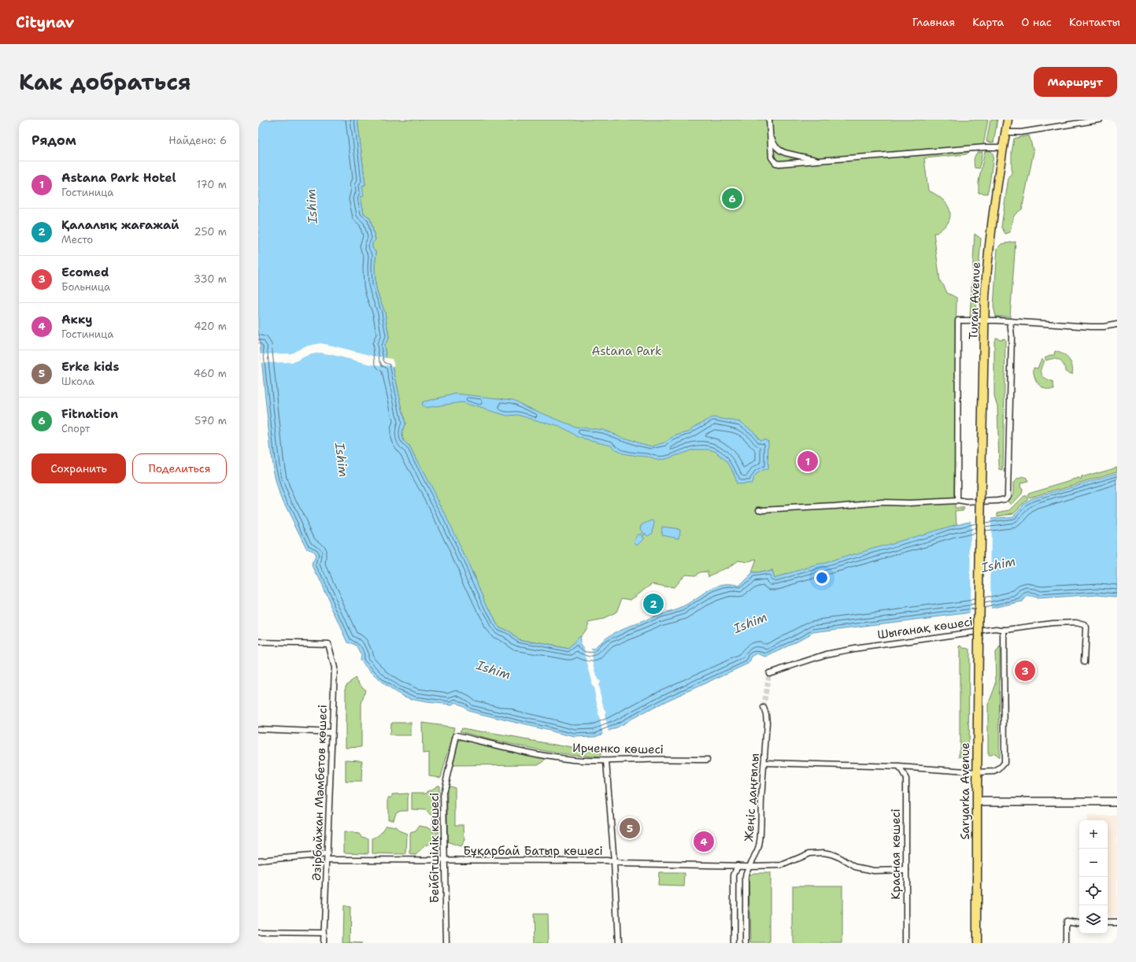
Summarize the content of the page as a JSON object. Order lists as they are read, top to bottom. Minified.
{"streets":{"main road":["Turan Avenue","Saryarka Avenue"],"street":["Шығанақ көшесі","Ирченко көшесі","Әзірбайжан Мәмбетов көшесі","Жеңіс даңғылы","Бейбітшілік көшесі","Бұқарбай Батыр көшесі","Красная көшесі"]},"crossings":[["Turan Avenue","Saryarka Avenue"],["Ирченко көшесі","Бейбітшілік көшесі"],["Әзірбайжан Мәмбетов көшесі","Бұқарбай Батыр көшесі"],["Жеңіс даңғылы","Бұқарбай Батыр көшесі"],["Бейбітшілік көшесі","Бұқарбай Батыр көшесі"],["Бұқарбай Батыр көшесі","Красная көшесі"]],"water":["Ishim"],"parks":["Astana Park"],"page":{"header":"Citynav","nav":["Главная","Карта","О нас","Контакты"],"title":"Как добраться","buttons":["Маршрут",["Сохранить","Поделиться"]],"heading":["Рядом","Найдено: 6"],"list":[{"mark":"1","name":"Astana Park Hotel","note":"Гостиница","value":"170 m"},{"mark":"2","name":"Қалалық жағажай","note":"Место","value":"250 m"},{"mark":"3","name":"Ecomed","note":"Больница","value":"330 m"},{"mark":"4","name":"Акку","note":"Гостиница","value":"420 m"},{"mark":"5","name":"Erke kids","note":"Школа","value":"460 m"},{"mark":"6","name":"Fitnation","note":"Спорт","value":"570 m"}],"pins":["6","1","2","3","5","4"],"map_buttons":["+","−"]}}
